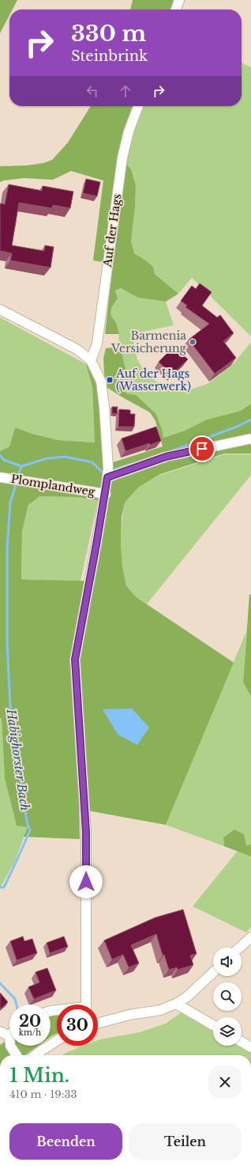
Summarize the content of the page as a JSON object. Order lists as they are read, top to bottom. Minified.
{"streets":{"street":["Auf der Hags","Plomplandweg"]},"water":["Habighorster Bach"],"places":{"other":["Barmenia Versicherung"],"transit":["Auf der Hags (Wasserwerk)"]},"page":{"turn":["330 m","Steinbrink"],"speed":"20 km/h","limit":"30","heading":["1 Min.","410 m · 19:33"],"buttons":["Beenden","Teilen"]}}
